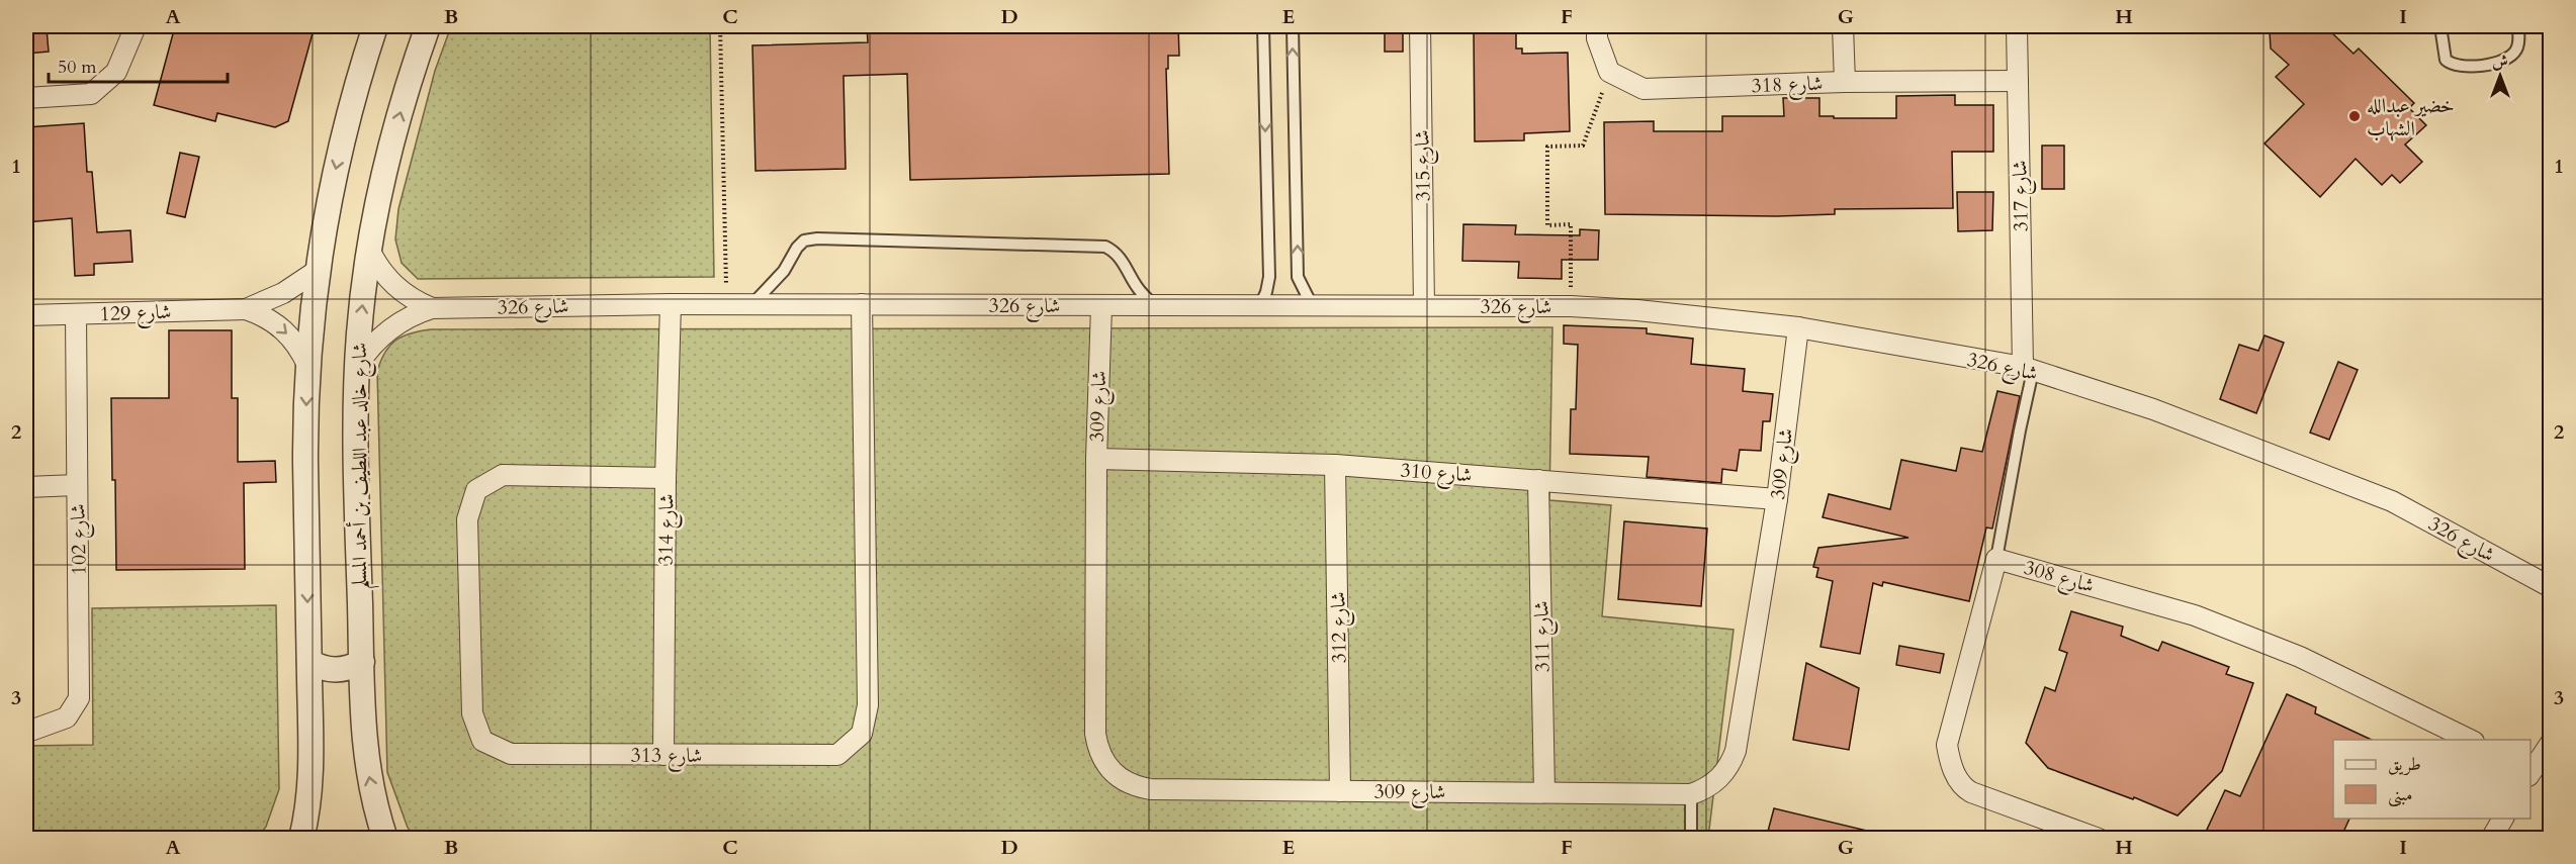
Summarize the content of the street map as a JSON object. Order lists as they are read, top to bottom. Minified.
{"streets":{"street":["شارع 318","شارع 315","شارع 317","شارع 326","شارع 129","شارع 309","شارع خالد عبد اللطيف بن أحمد المسلم","شارع 310","شارع 314","شارع 102","شارع 308","شارع 312","شارع 311","شارع 313"]},"crossings":[["شارع 318","شارع 317"],["شارع 315","شارع 326"],["شارع 317","شارع 326"],["شارع 326","شارع 309"],["شارع 326","شارع خالد عبد اللطيف بن أحمد المسلم"],["شارع 326","شارع 314"],["شارع 326","شارع 313"],["شارع 129","شارع 102"],["شارع 309","شارع 310"],["شارع 309","شارع 312"],["شارع 309","شارع 311"],["شارع 310","شارع 312"],["شارع 310","شارع 311"],["شارع 314","شارع 313"]],"places":["خضير عبدالله الشهاب"],"legend":["طريق","مبنى"],"scale_bar":"50 m","north":"top","grid":{"columns":["A","B","C","D","E","F","G","H","I"],"rows":["1","2","3"]}}
